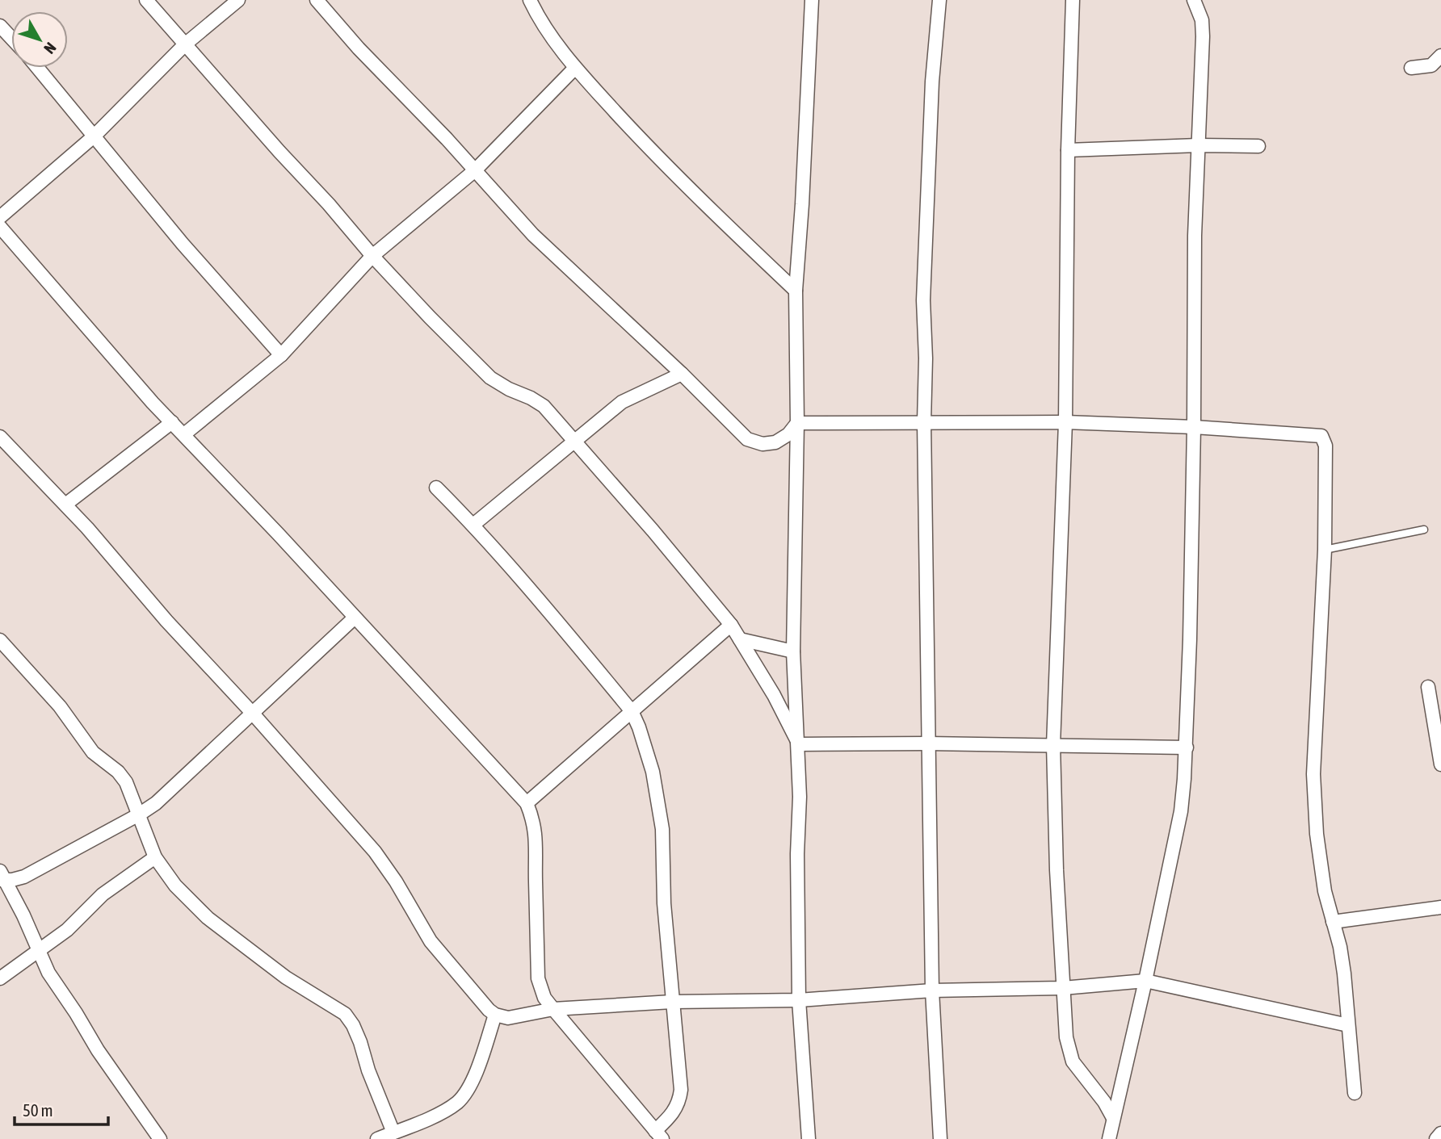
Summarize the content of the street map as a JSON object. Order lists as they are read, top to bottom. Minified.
{"scale_bar":"50 m","north":"bottom right"}
